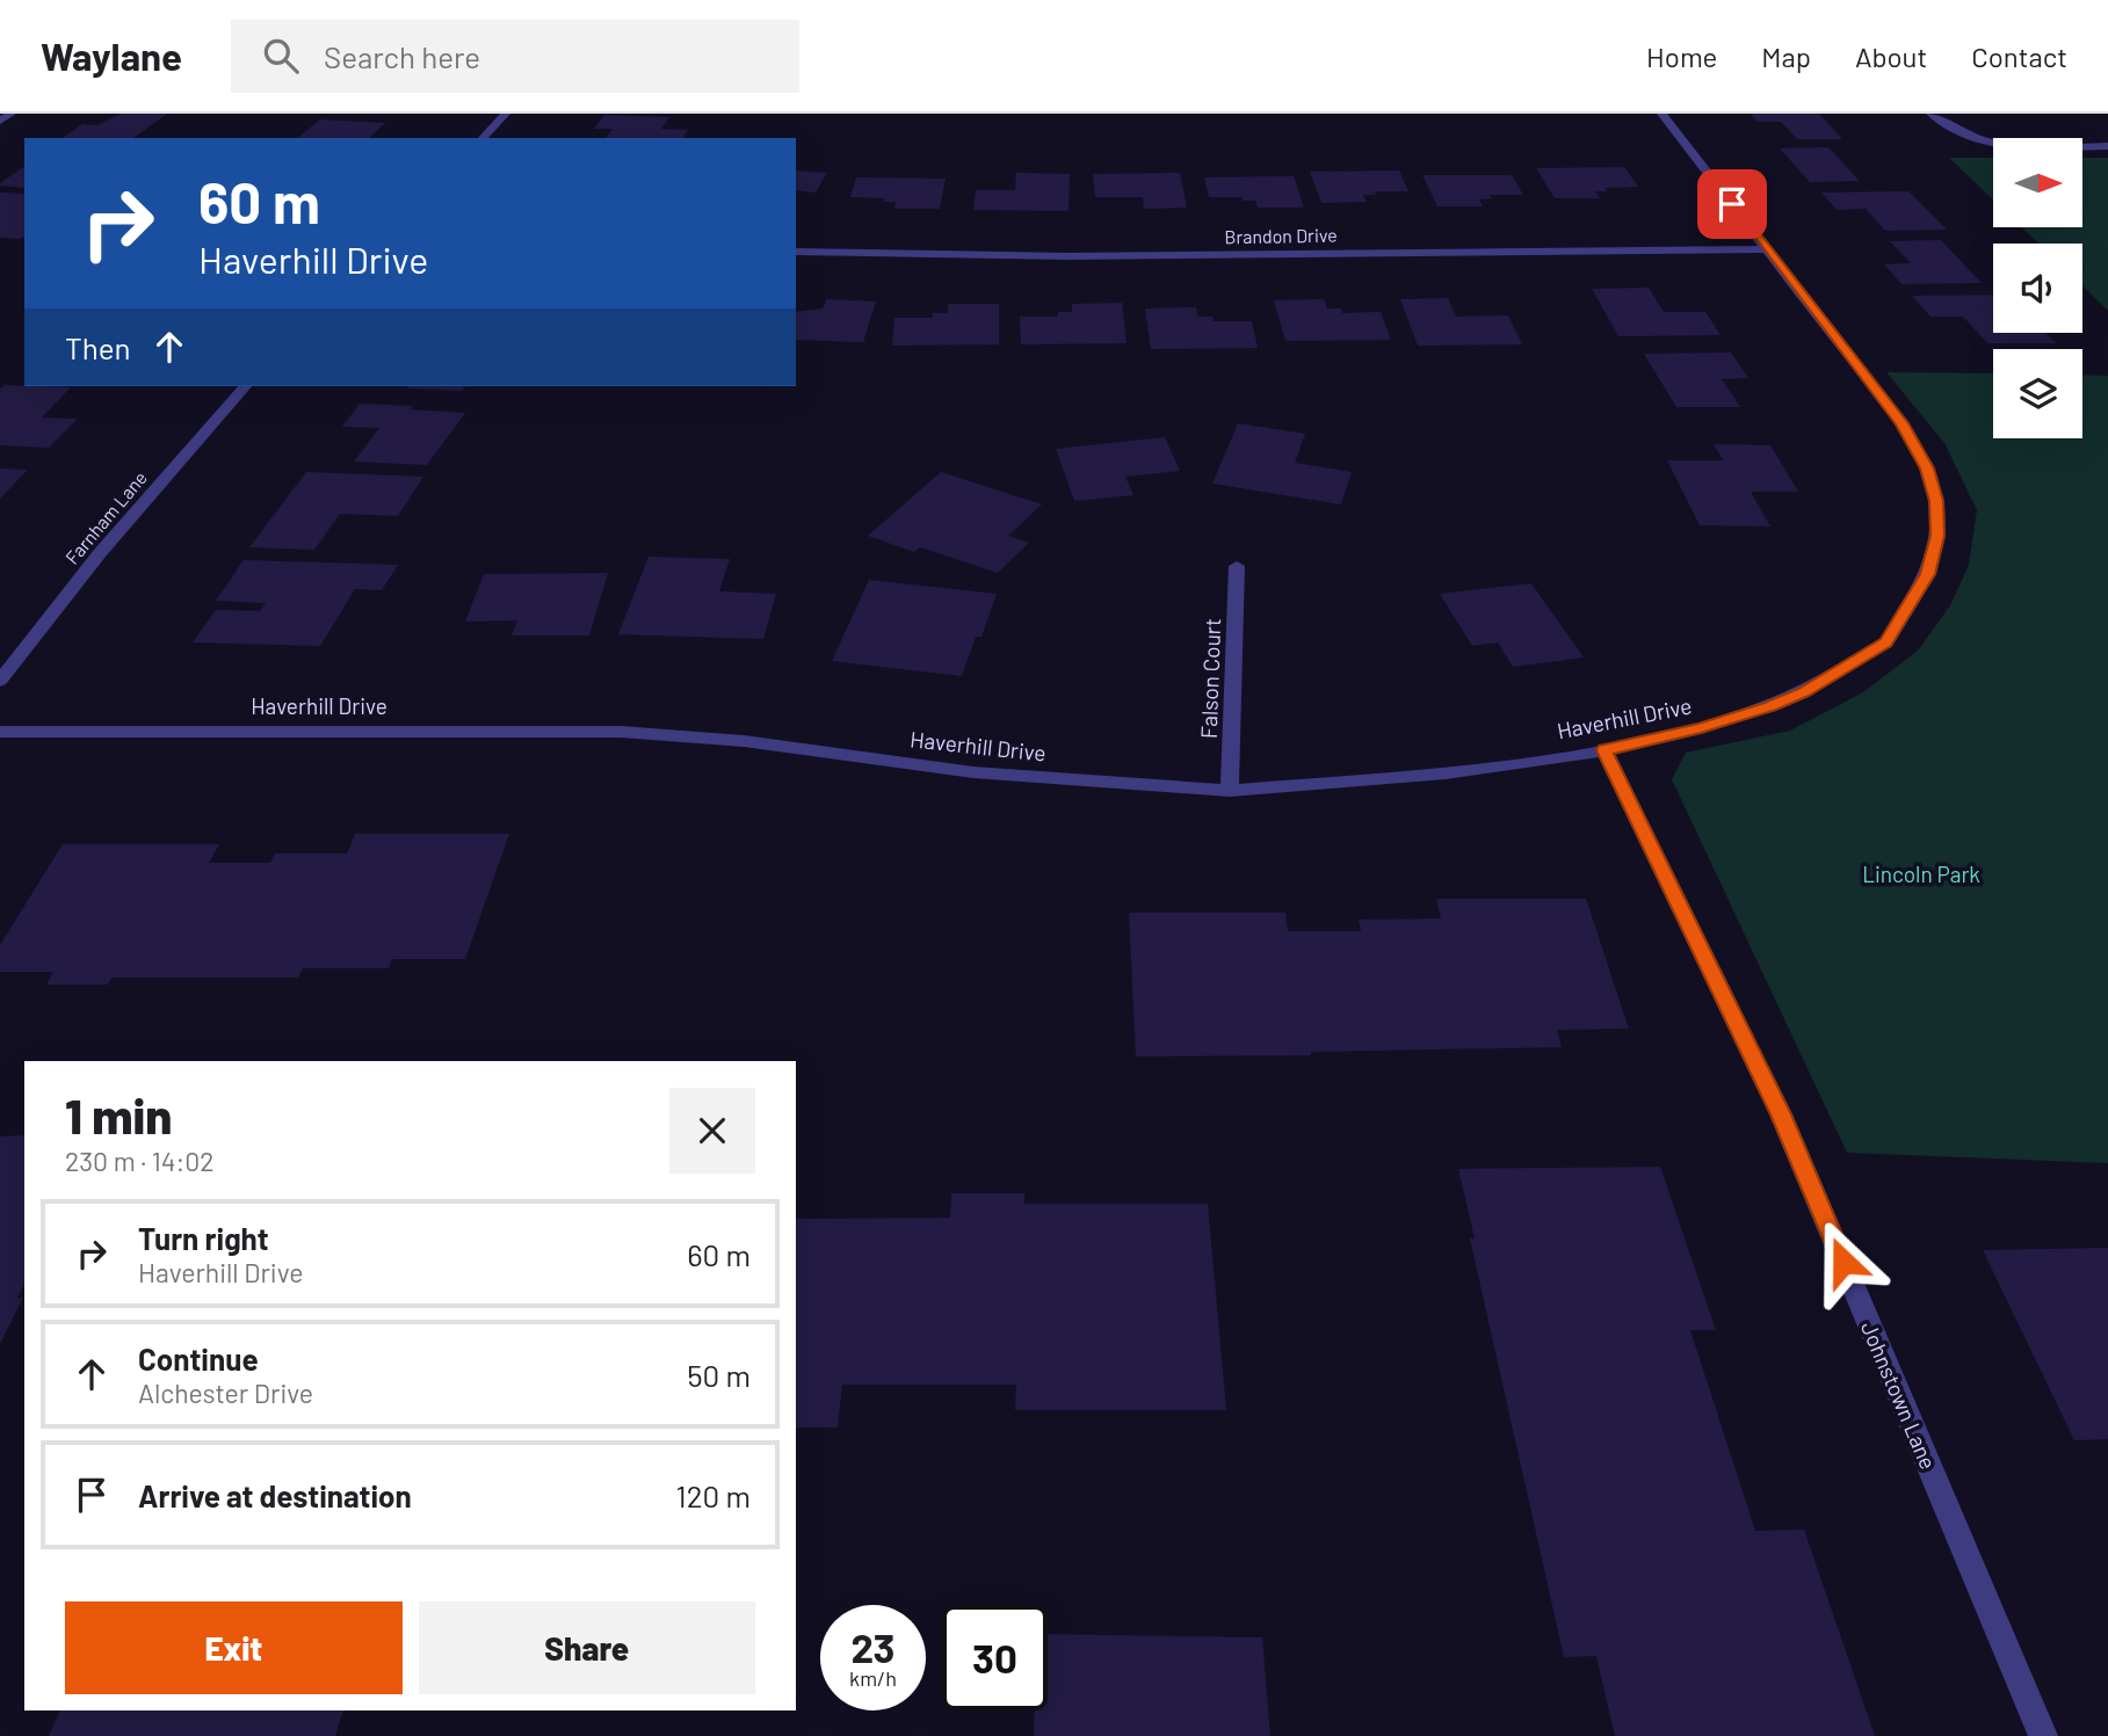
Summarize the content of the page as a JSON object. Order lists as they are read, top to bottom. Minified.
{"streets":{"street":["Brandon Drive","Farnham Lane","Falson Court","Haverhill Drive","Johnstown Lane"]},"crossings":[["Brandon Drive","Haverhill Drive"],["Falson Court","Haverhill Drive"],["Haverhill Drive","Johnstown Lane"]],"parks":["Lincoln Park"],"north":"right","page":{"header":"Waylane","search":"Search here","nav":["Home","Map","About","Contact"],"turn":["60 m","Haverhill Drive"],"then":"Then","heading":["1 min","230 m · 14:02"],"list":[{"name":"Turn right","note":"Haverhill Drive","value":"60 m"},{"name":"Continue","note":"Alchester Drive","value":"50 m"},{"name":"Arrive at destination","value":"120 m"}],"buttons":["Exit","Share"],"speed":"23 km/h","limit":"30"}}
